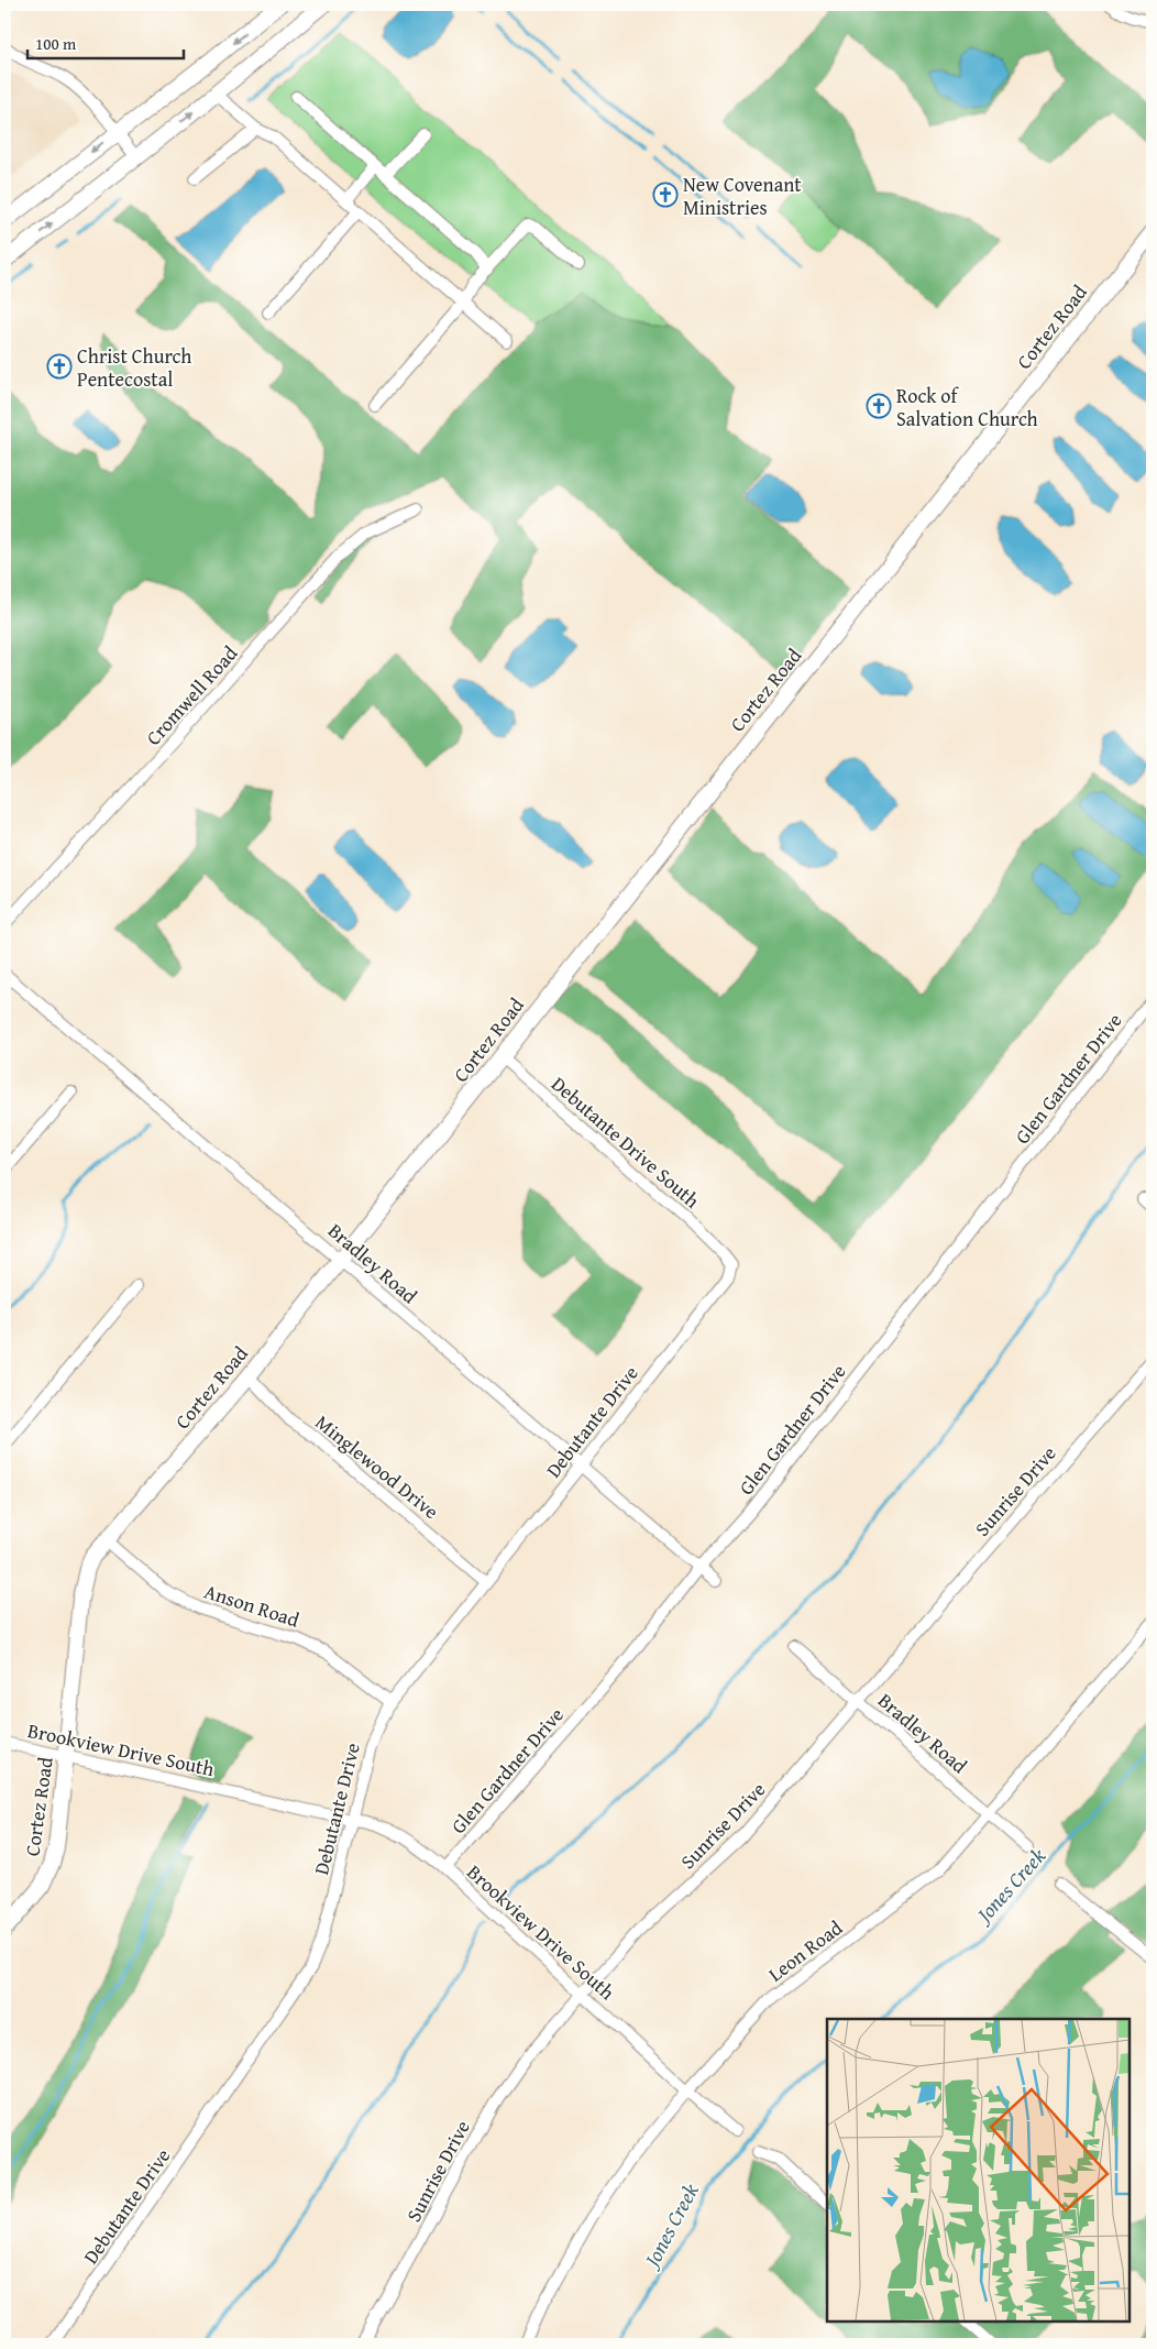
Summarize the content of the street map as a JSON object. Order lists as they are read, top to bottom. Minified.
{"streets":{"street":["Cortez Road","Cromwell Road","Glen Gardner Drive","Debutante Drive South","Bradley Road","Debutante Drive","Minglewood Drive","Sunrise Drive","Anson Road","Brookview Drive South","Leon Road"]},"crossings":[["Cortez Road","Debutante Drive South"],["Cortez Road","Bradley Road"],["Cortez Road","Minglewood Drive"],["Cortez Road","Anson Road"],["Cortez Road","Brookview Drive South"],["Glen Gardner Drive","Bradley Road"],["Glen Gardner Drive","Brookview Drive South"],["Debutante Drive South","Debutante Drive"],["Bradley Road","Debutante Drive"],["Bradley Road","Sunrise Drive"],["Bradley Road","Leon Road"],["Debutante Drive","Minglewood Drive"],["Debutante Drive","Anson Road"],["Debutante Drive","Brookview Drive South"],["Sunrise Drive","Brookview Drive South"],["Brookview Drive South","Leon Road"]],"water":["Jones Creek"],"places":{"church":["New Covenant Ministries","Christ Church Pentecostal","Rock of Salvation Church"]},"scale_bar":"100 m"}
